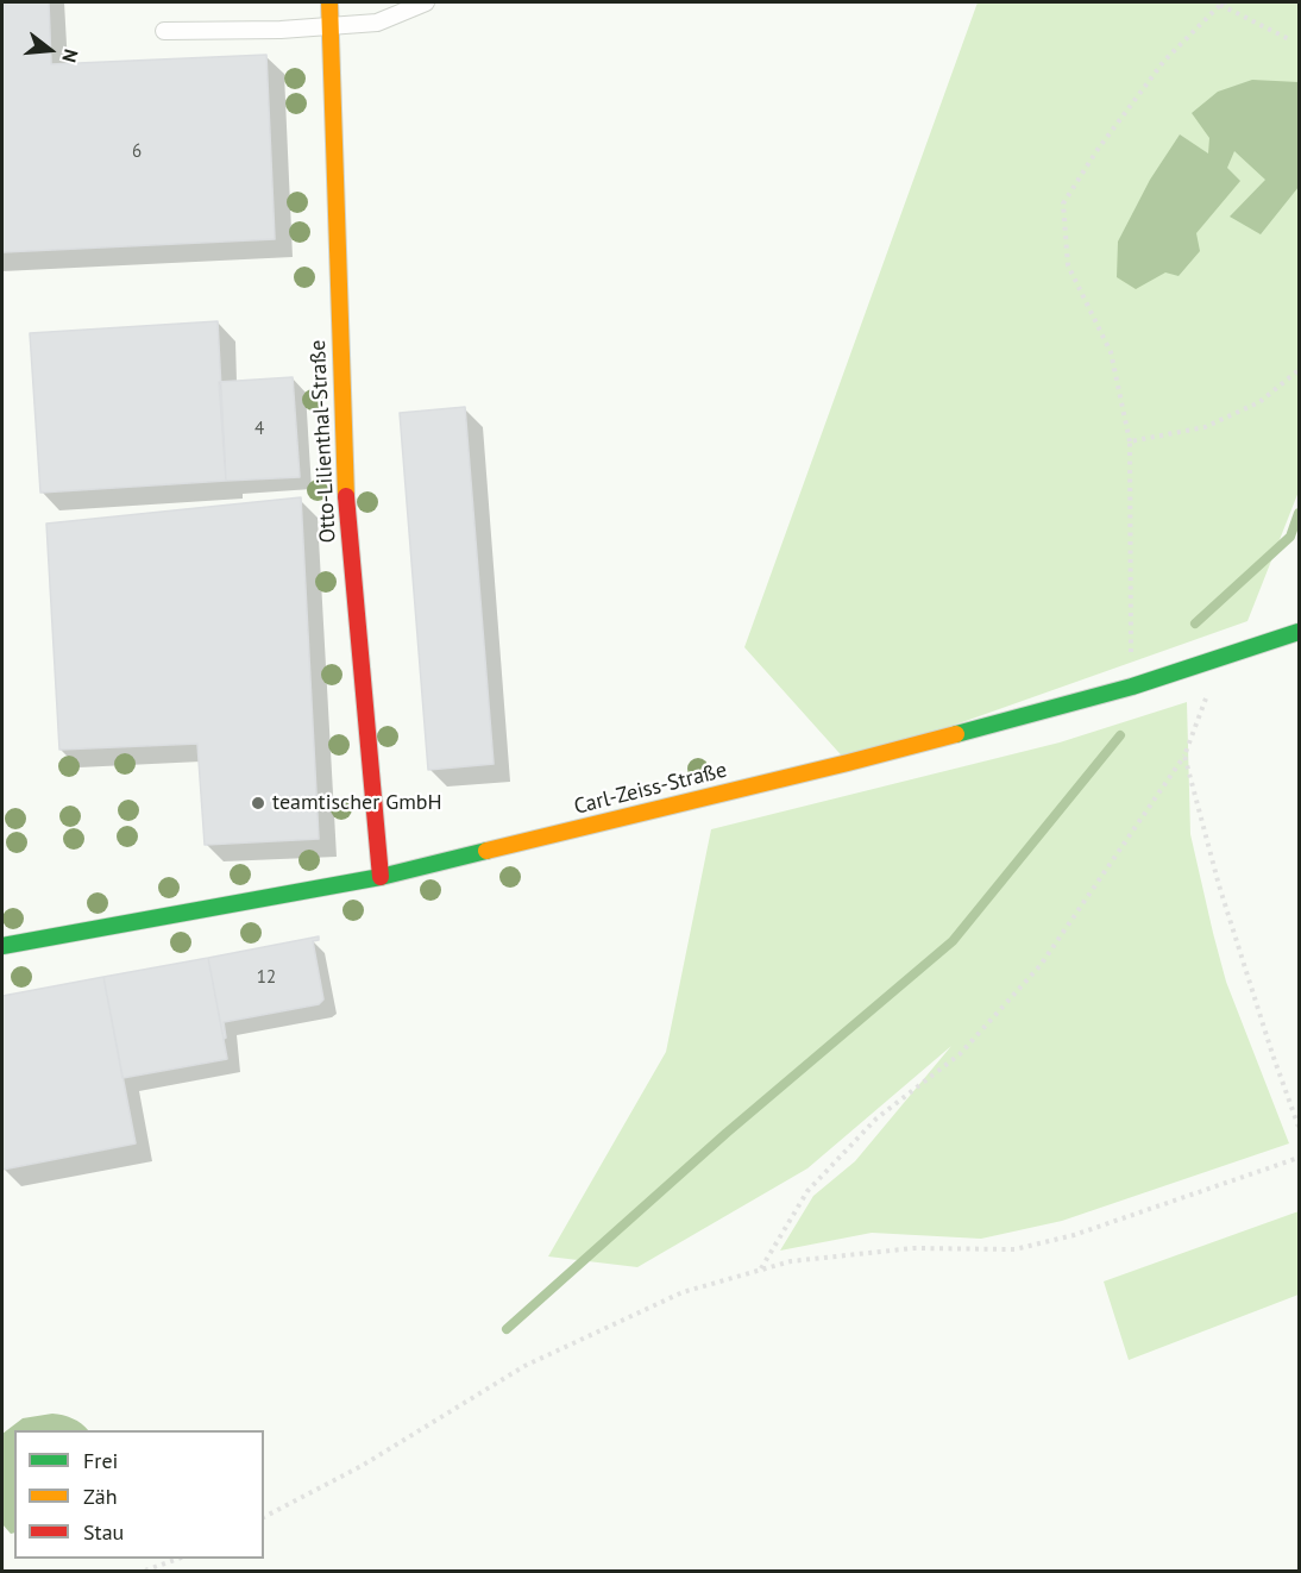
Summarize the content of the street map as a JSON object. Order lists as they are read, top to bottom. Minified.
{"streets":{"street":["Otto-Lilienthal-Straße","Carl-Zeiss-Straße"]},"crossings":[["Otto-Lilienthal-Straße","Carl-Zeiss-Straße"]],"places":["teamtischer GmbH"],"house_numbers":["6","4","12"],"legend":["Frei","Zäh","Stau"],"north":"right"}
